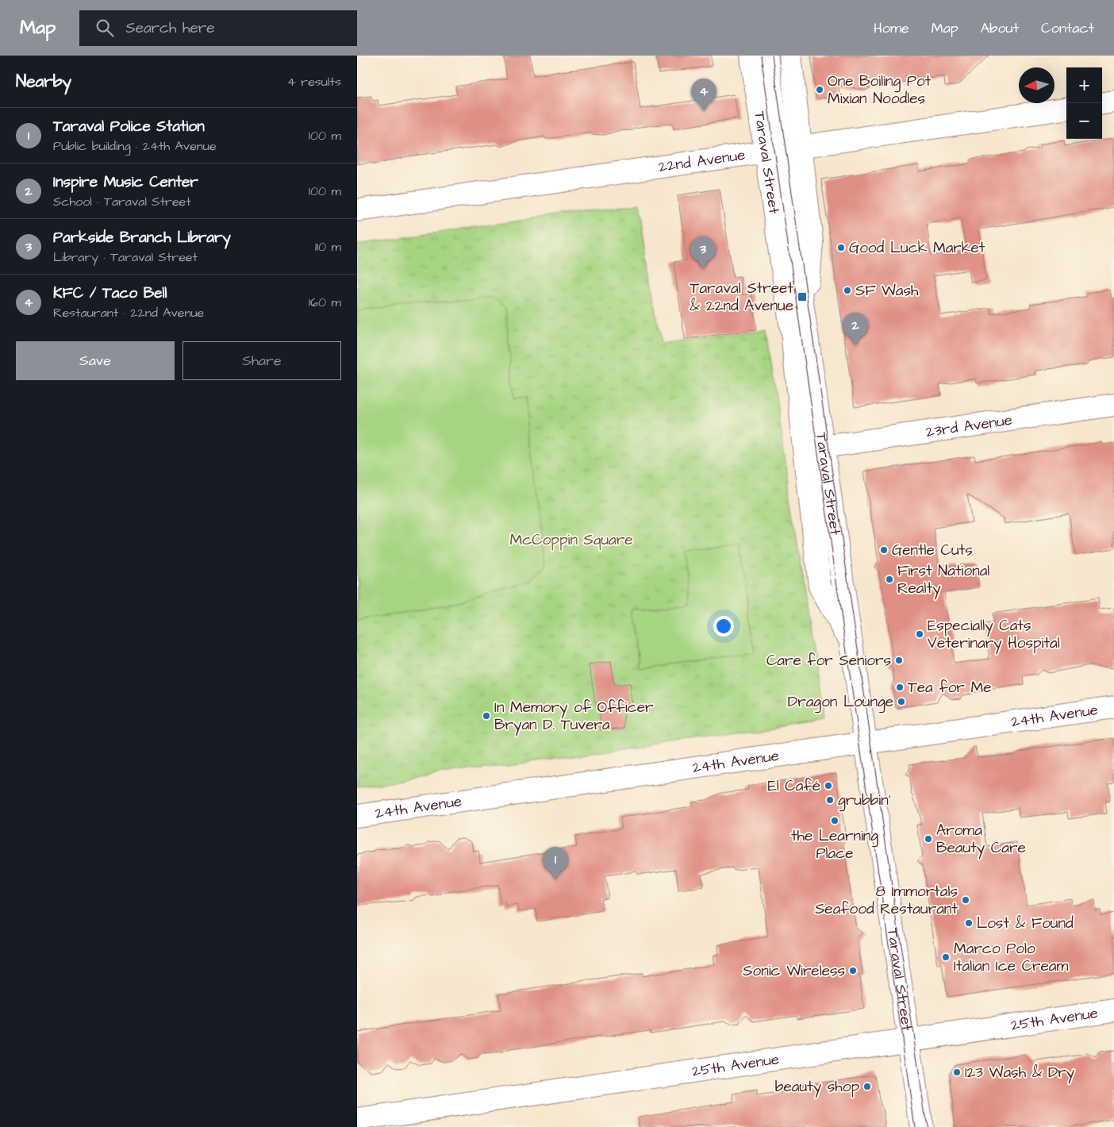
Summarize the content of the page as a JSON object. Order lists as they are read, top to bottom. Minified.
{"streets":{"street":["22nd Avenue","Taraval Street","23rd Avenue","24th Avenue","25th Avenue"]},"crossings":[["22nd Avenue","Taraval Street"],["Taraval Street","23rd Avenue"],["Taraval Street","24th Avenue"],["Taraval Street","25th Avenue"]],"parks":["McCoppin Square"],"places":{"other":["One Boiling Pot Mixian Noodles","Good Luck Market","SF Wash","Gentle Cuts","First National Realty","Especially Cats Veterinary Hospital","Care for Seniors","Tea for Me","Dragon Lounge","In Memory of Officer Bryan D. Tuvera","El Café","grubbin'","the Learning Place","Aroma Beauty Care","8 Immortals Seafood Restaurant","Lost & Found","Marco Polo Italian Ice Cream","Sonic Wireless","123 Wash & Dry","beauty shop"],"transit":["Taraval Street & 22nd Avenue"]},"north":"left","page":{"header":"Map","search":"Search here","nav":["Home","Map","About","Contact"],"heading":["Nearby","4 results"],"map_buttons":["+","−"],"pins":["4","3","2","1"],"list":[{"mark":"1","name":"Taraval Police Station","note":"Public building · 24th Avenue","value":"100 m"},{"mark":"2","name":"Inspire Music Center","note":"School · Taraval Street","value":"100 m"},{"mark":"3","name":"Parkside Branch Library","note":"Library · Taraval Street","value":"110 m"},{"mark":"4","name":"KFC / Taco Bell","note":"Restaurant · 22nd Avenue","value":"160 m"}],"buttons":["Save","Share"]}}
